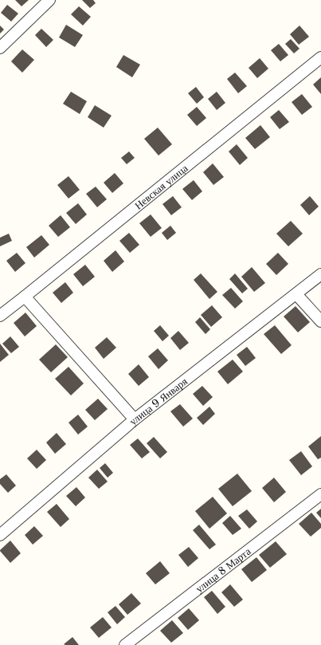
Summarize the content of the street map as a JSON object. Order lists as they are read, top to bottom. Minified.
{"streets":{"street":["Невская улица","улица 9 Января","улица 8 Марта"]}}
